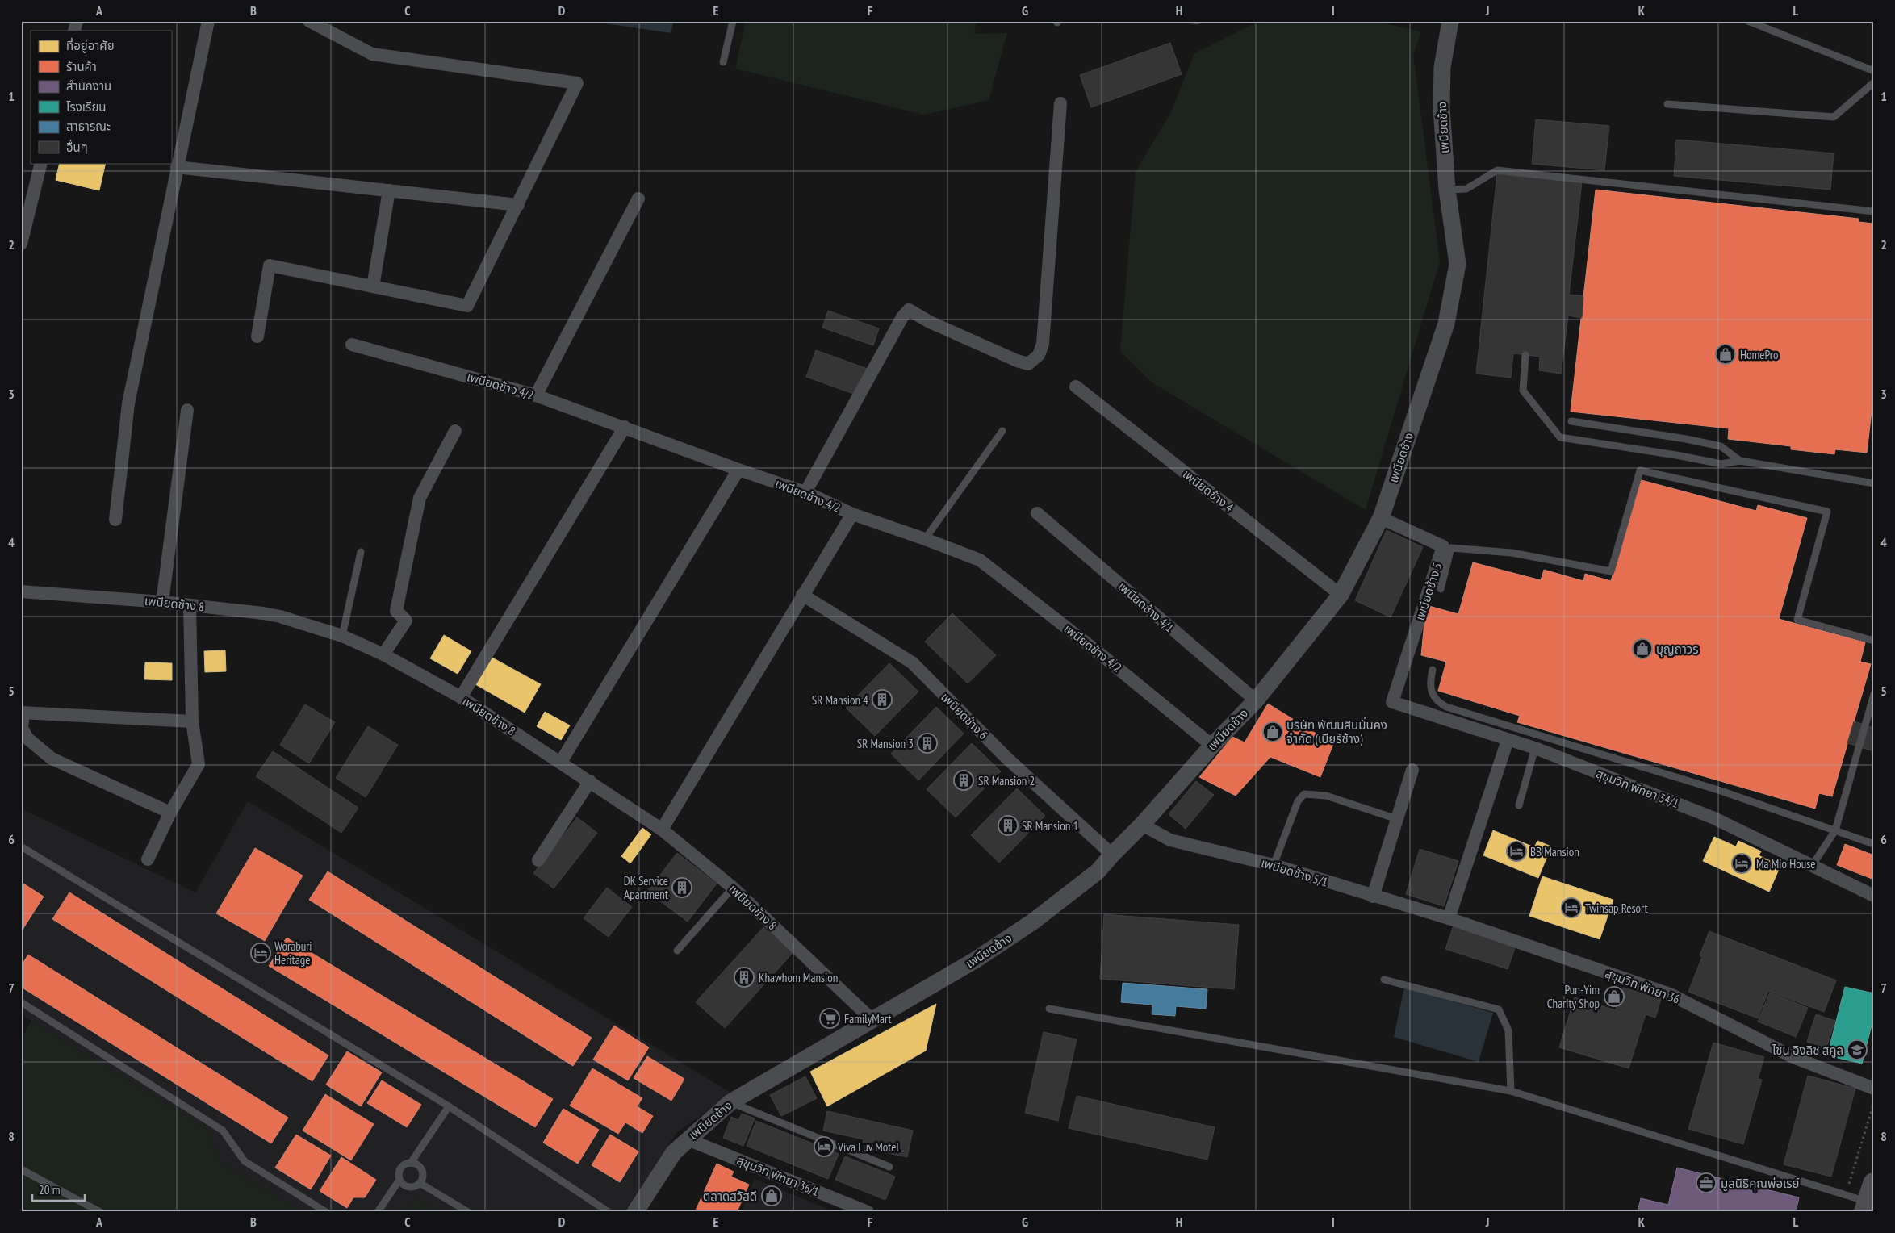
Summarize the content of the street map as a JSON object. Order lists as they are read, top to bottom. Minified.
{"streets":{"street":["เพนียดช้าง","เพนียดช้าง 4/2","เพนียดช้าง 4","เพนียดช้าง 5","เพนียดช้าง 8","เพนียดช้าง 4/1","เพนียดช้าง 6","สุขุมวิท พัทยา 34/1","เพนียดช้าง 5/1","สุขุมวิท พัทยา 36","สุขุมวิท พัทยา 36/1"]},"crossings":[["เพนียดช้าง","เพนียดช้าง 4/2"],["เพนียดช้าง","เพนียดช้าง 4"],["เพนียดช้าง","เพนียดช้าง 5"],["เพนียดช้าง","เพนียดช้าง 8"],["เพนียดช้าง","เพนียดช้าง 4/1"],["เพนียดช้าง","เพนียดช้าง 6"],["เพนียดช้าง","เพนียดช้าง 5/1"],["เพนียดช้าง","สุขุมวิท พัทยา 36/1"],["เพนียดช้าง 5","สุขุมวิท พัทยา 34/1"],["เพนียดช้าง 5/1","สุขุมวิท พัทยา 36"]],"places":{"shop":["HomePro","บุญถาวร","บริษัท พัฒนสินมั่นคง จำกัด (เบียร์ช้าง)","Pun-Yim Charity Shop","ตลาดสวัสดี"],"building":["SR Mansion 4","SR Mansion 3","SR Mansion 2","SR Mansion 1","DK Service Apartment","Khawhom Mansion"],"hotel":["BB Mansion","Ma Mio House","Twinsap Resort","Woraburi Heritage","Viva Luv Motel"],"supermarket":["FamilyMart"],"school or university":["ไชน อิงลิช สคูล"],"office":["มูลนิธิคุณพ่อเรย์"]},"legend":["ที่อยู่อาศัย","ร้านค้า","สำนักงาน","โรงเรียน","สาธารณะ","อื่นๆ"],"scale_bar":"20 m","grid":{"columns":["A","B","C","D","E","F","G","H","I","J","K","L"],"rows":["1","2","3","4","5","6","7","8"]}}
